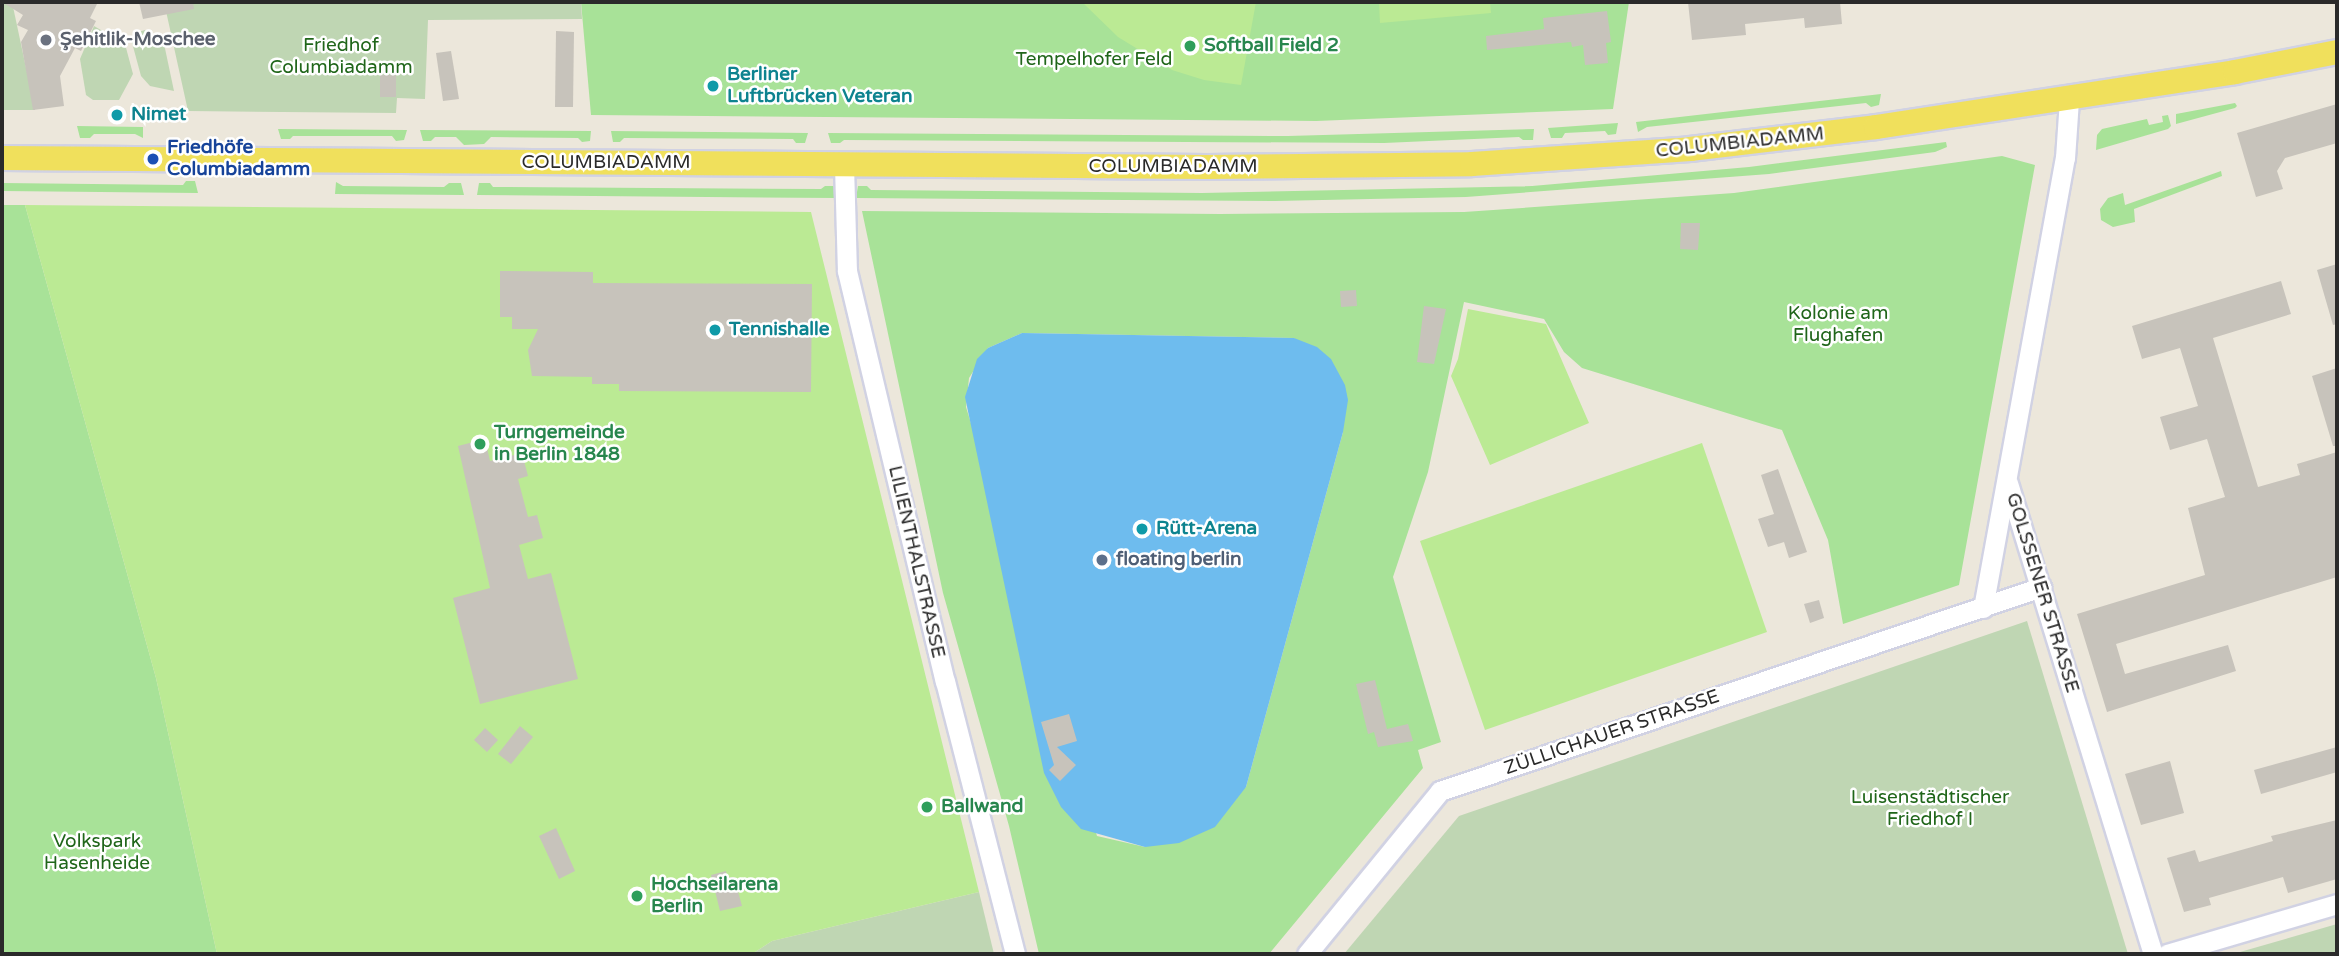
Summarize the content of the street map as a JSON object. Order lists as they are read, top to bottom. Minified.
{"streets":{"main road":["COLUMBIADAMM"],"street":["LILIENTHALSTRASSE","GOLSSENER STRASSE","ZÜLLICHAUER STRASSE"]},"crossings":[["COLUMBIADAMM","LILIENTHALSTRASSE"],["COLUMBIADAMM","GOLSSENER STRASSE"],["GOLSSENER STRASSE","ZÜLLICHAUER STRASSE"]],"parks":["Friedhof Columbiadamm","Tempelhofer Feld","Kolonie am Flughafen","Luisenstädtischer Friedhof I","Volkspark Hasenheide"],"places":["Şehitlik-Moschee","Softball Field 2","Berliner Luftbrücken Veteran","Nimet","Friedhöfe Columbiadamm","Tennishalle","Turngemeinde in Berlin 1848","Rütt-Arena","floating berlin","Ballwand","Hochseilarena Berlin"]}
